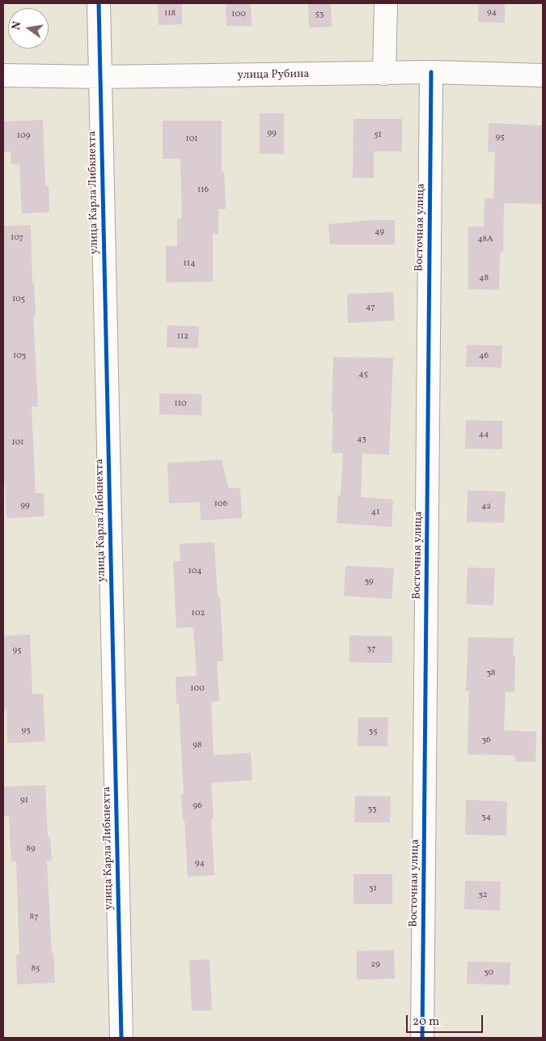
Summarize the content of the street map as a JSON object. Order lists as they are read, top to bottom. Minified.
{"streets":{"street":["улица Рубина","улица Карла Либкнехта","Восточная улица"]},"crossings":[["улица Рубина","улица Карла Либкнехта"],["улица Рубина","Восточная улица"]],"house_numbers":["94","118","100","53","99","51","109","95","101","116","49","107","48А","114","48","105","47","112","103","46","45","110","44","43","101","106","99","42","41","104","39","102","37","95","38","100","93","35","36","98","91","96","33","34","89","94","31","32","87","29","85","30"],"scale_bar":"20 m","north":"left"}
